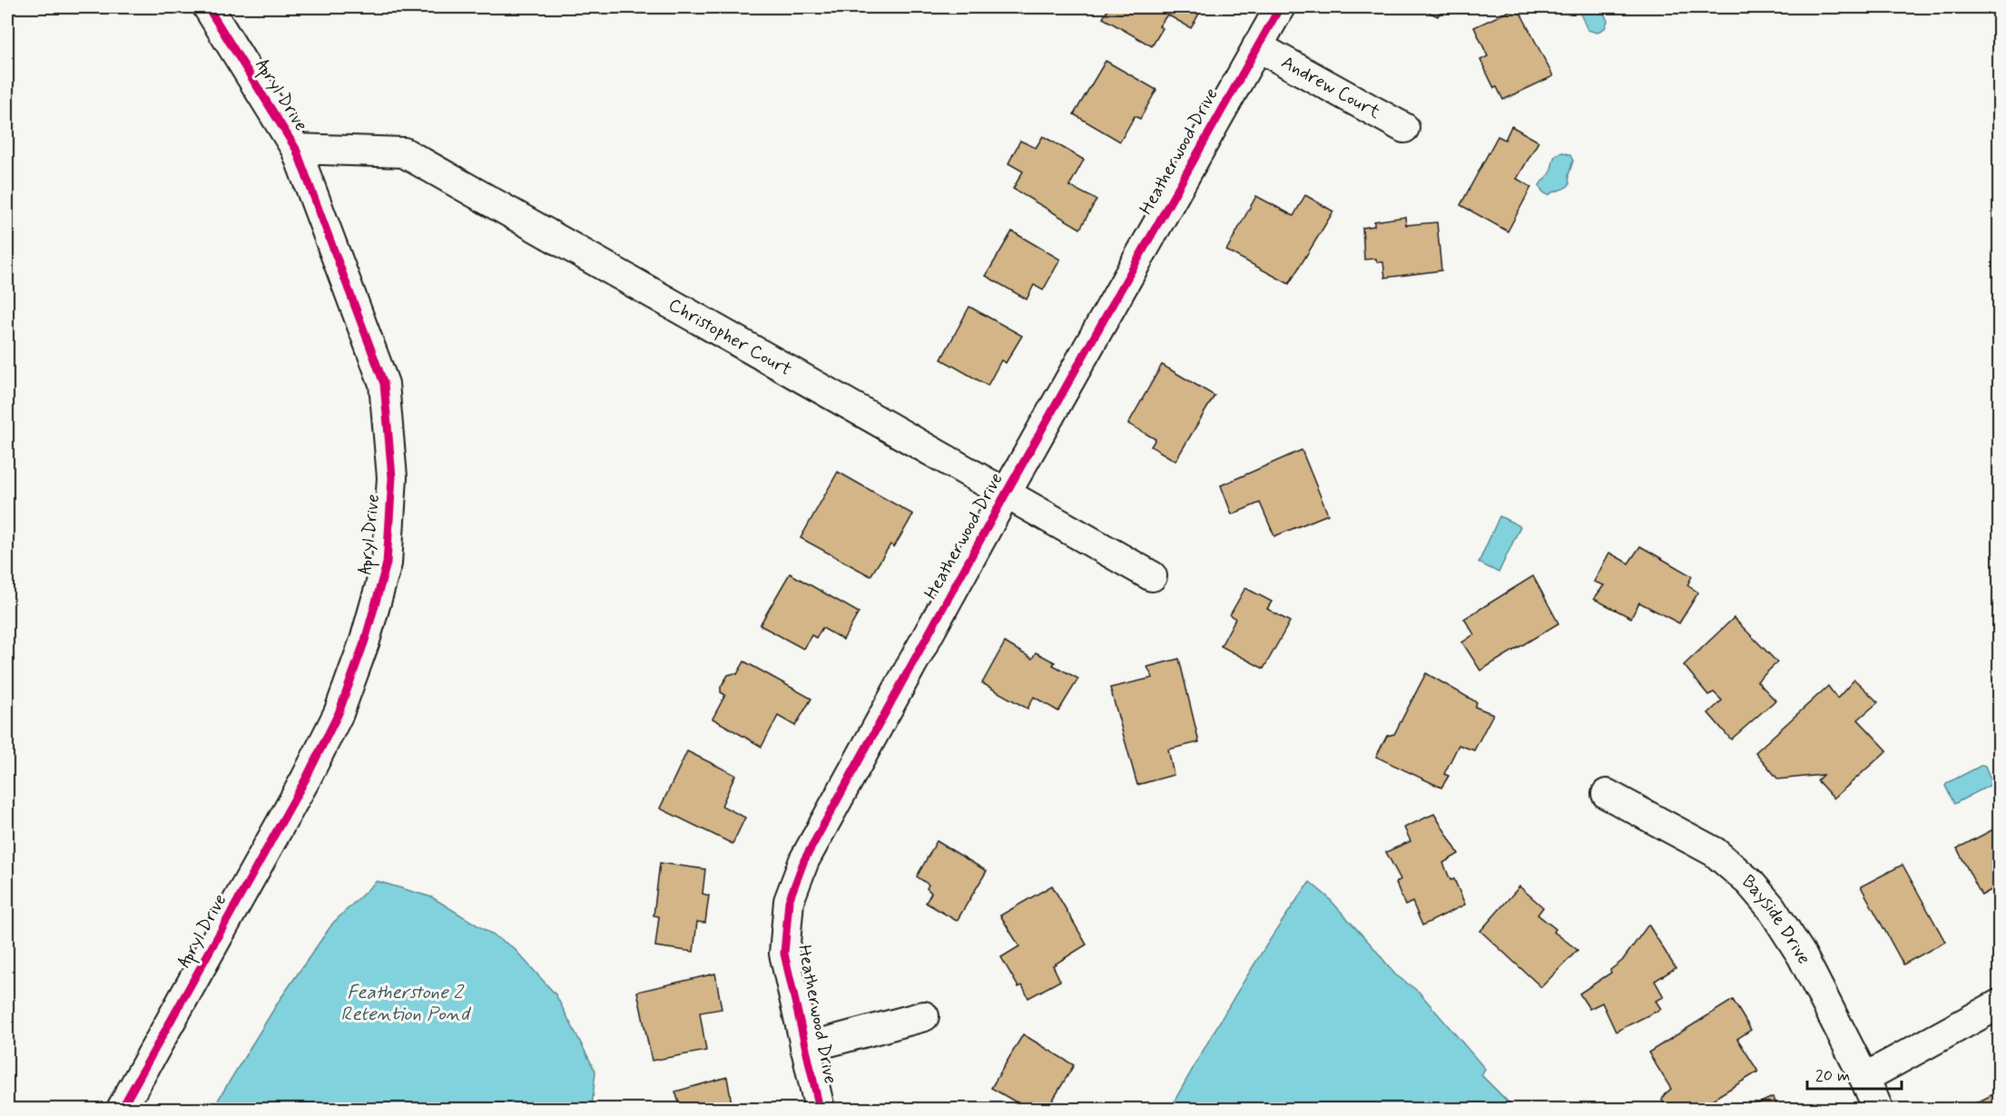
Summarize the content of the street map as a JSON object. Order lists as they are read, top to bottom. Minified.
{"streets":{"street":["Andrew Court","Apryl Drive","Heatherwood Drive","Christopher Court","Bayside Drive"]},"crossings":[["Andrew Court","Heatherwood Drive"],["Apryl Drive","Christopher Court"],["Heatherwood Drive","Christopher Court"]],"water":["Featherstone 2 Retention Pond"],"scale_bar":"20 m"}
